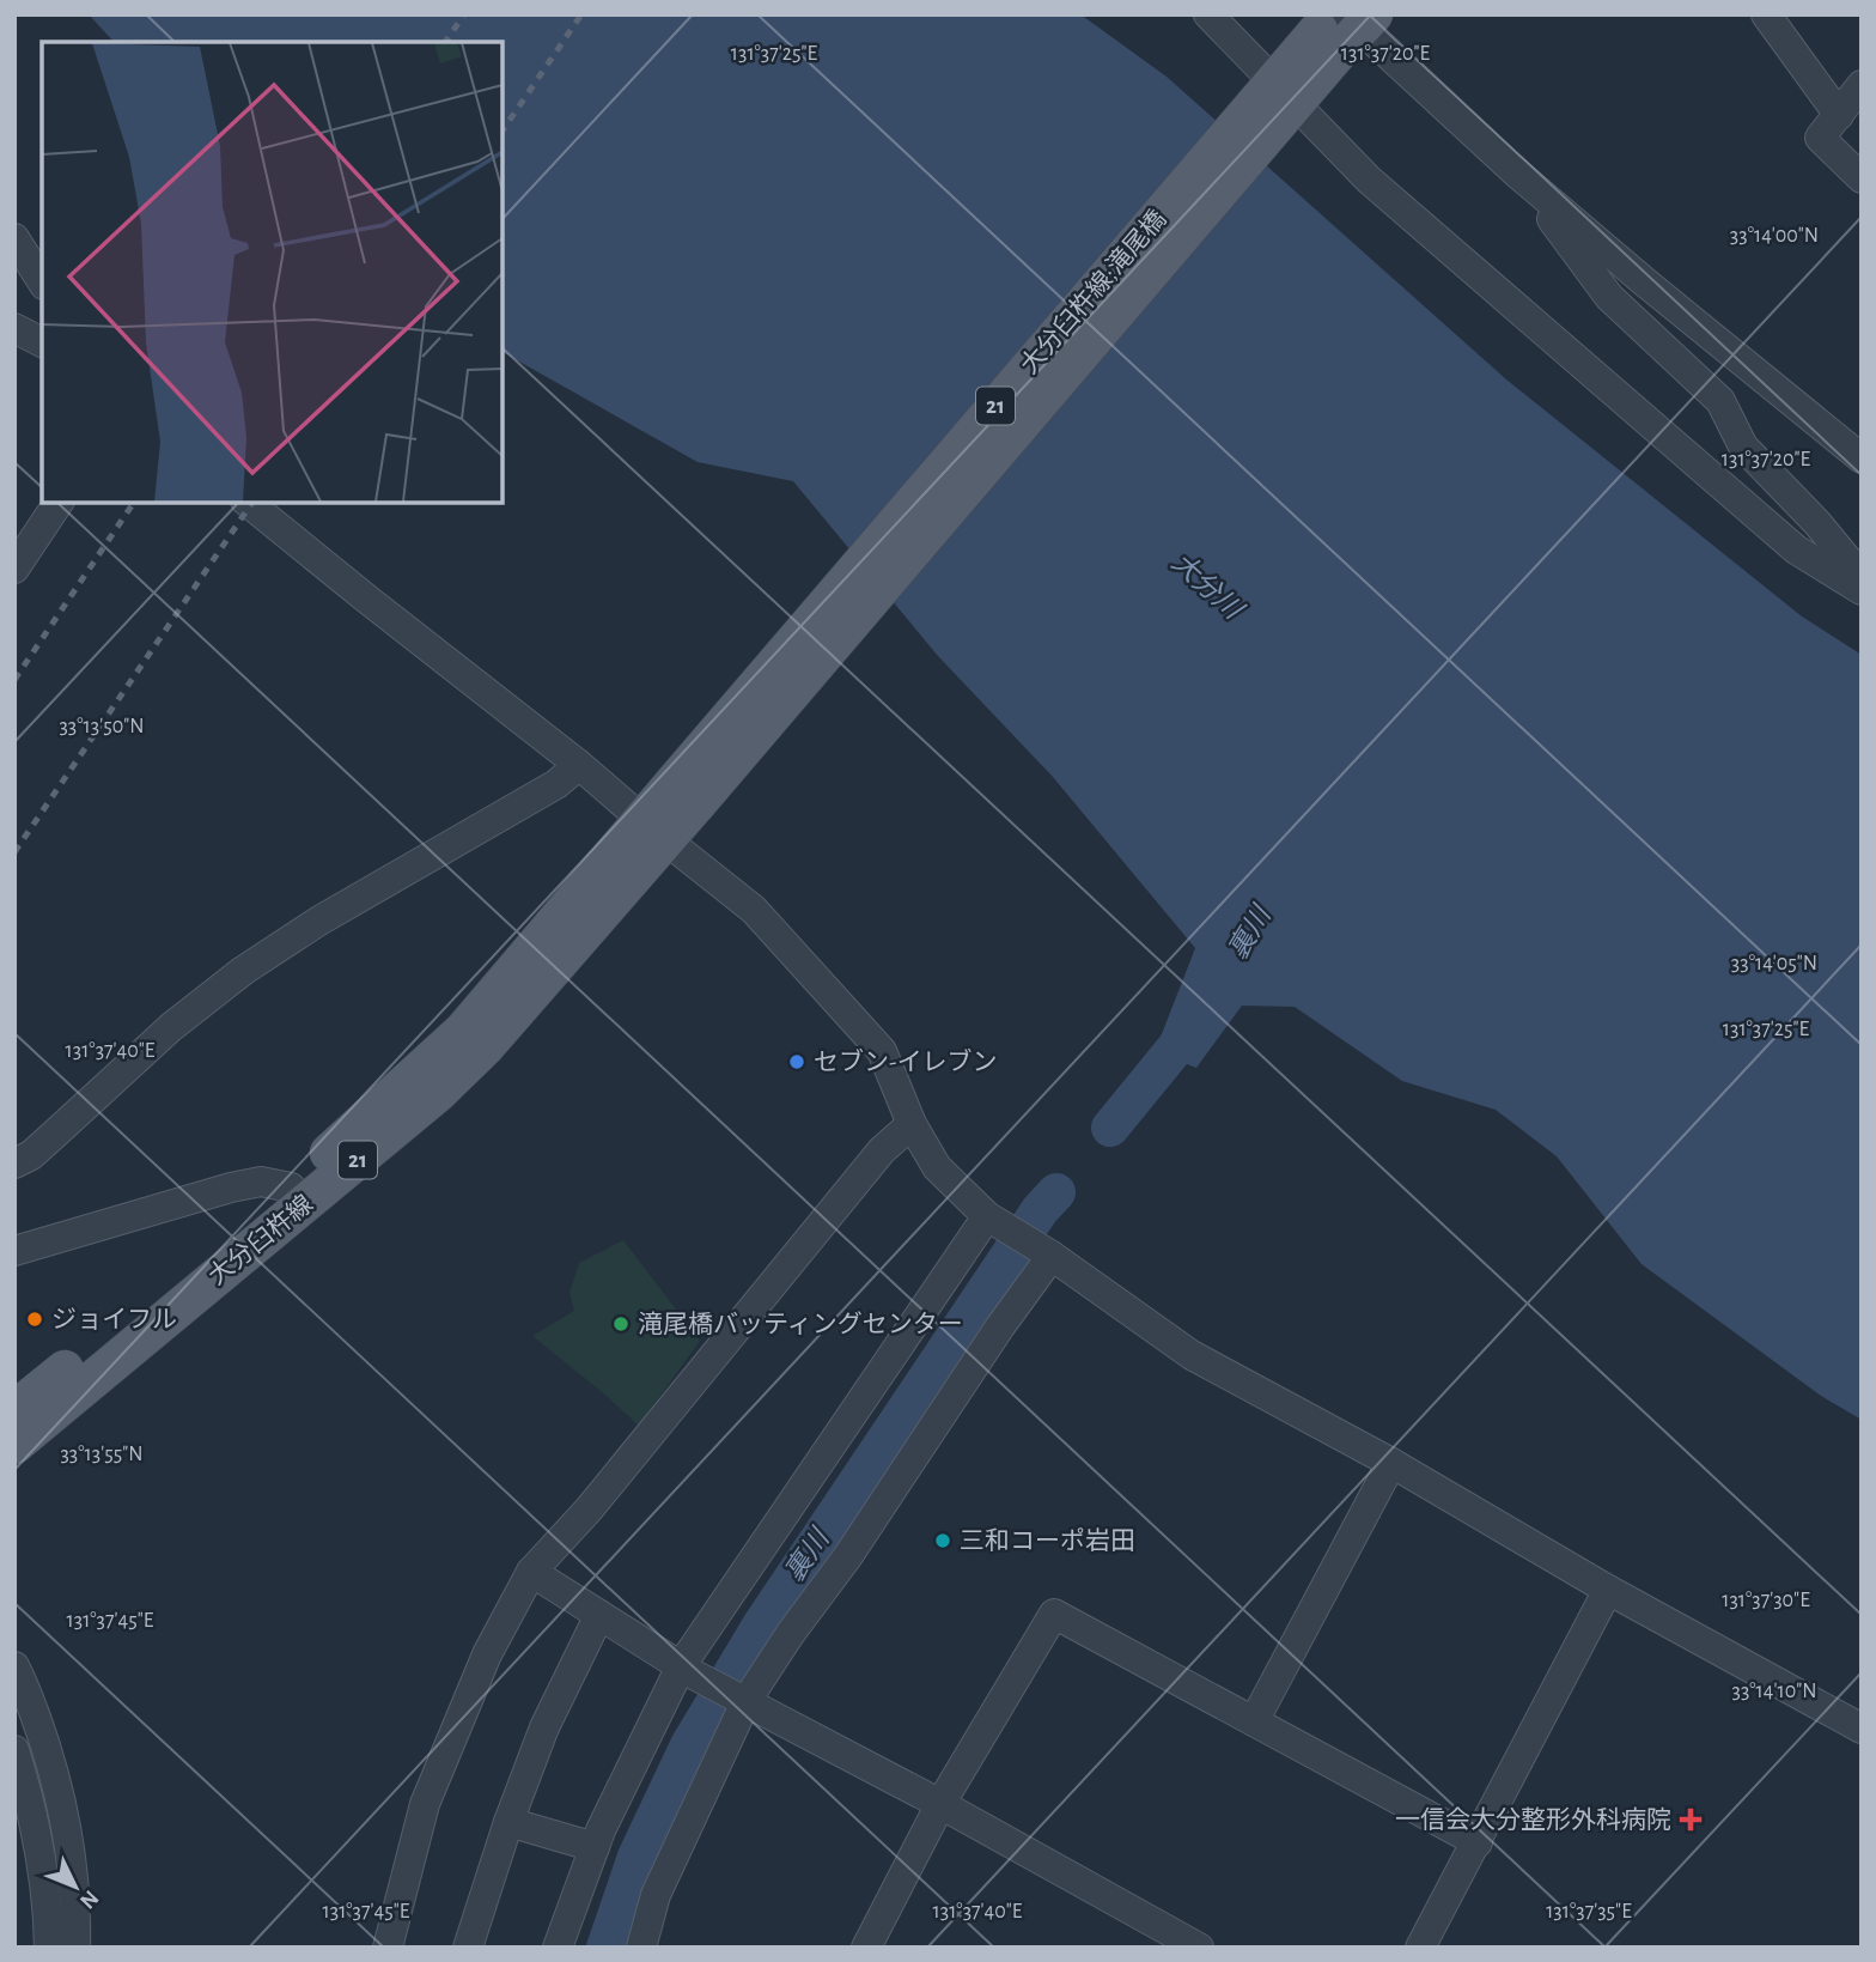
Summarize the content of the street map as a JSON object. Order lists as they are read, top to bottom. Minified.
{"streets":{"main road":["大分臼杵線;滝尾橋","21","大分臼杵線"]},"crossings":[["大分臼杵線;滝尾橋","大分臼杵線"]],"water":["大分川","裏川"],"places":{"other":["セブン-イレブン","ジョイフル","滝尾橋バッティングセンター","三和コーポ岩田"],"health":["一信会大分整形外科病院"]},"north":"bottom right","coordinates":["131°37'25\"E","131°37'20\"E","33°14'00\"N","33°13'50\"N","33°14'05\"N","131°37'40\"E","33°13'55\"N","131°37'30\"E","131°37'45\"E","33°14'10\"N","131°37'35\"E"]}
